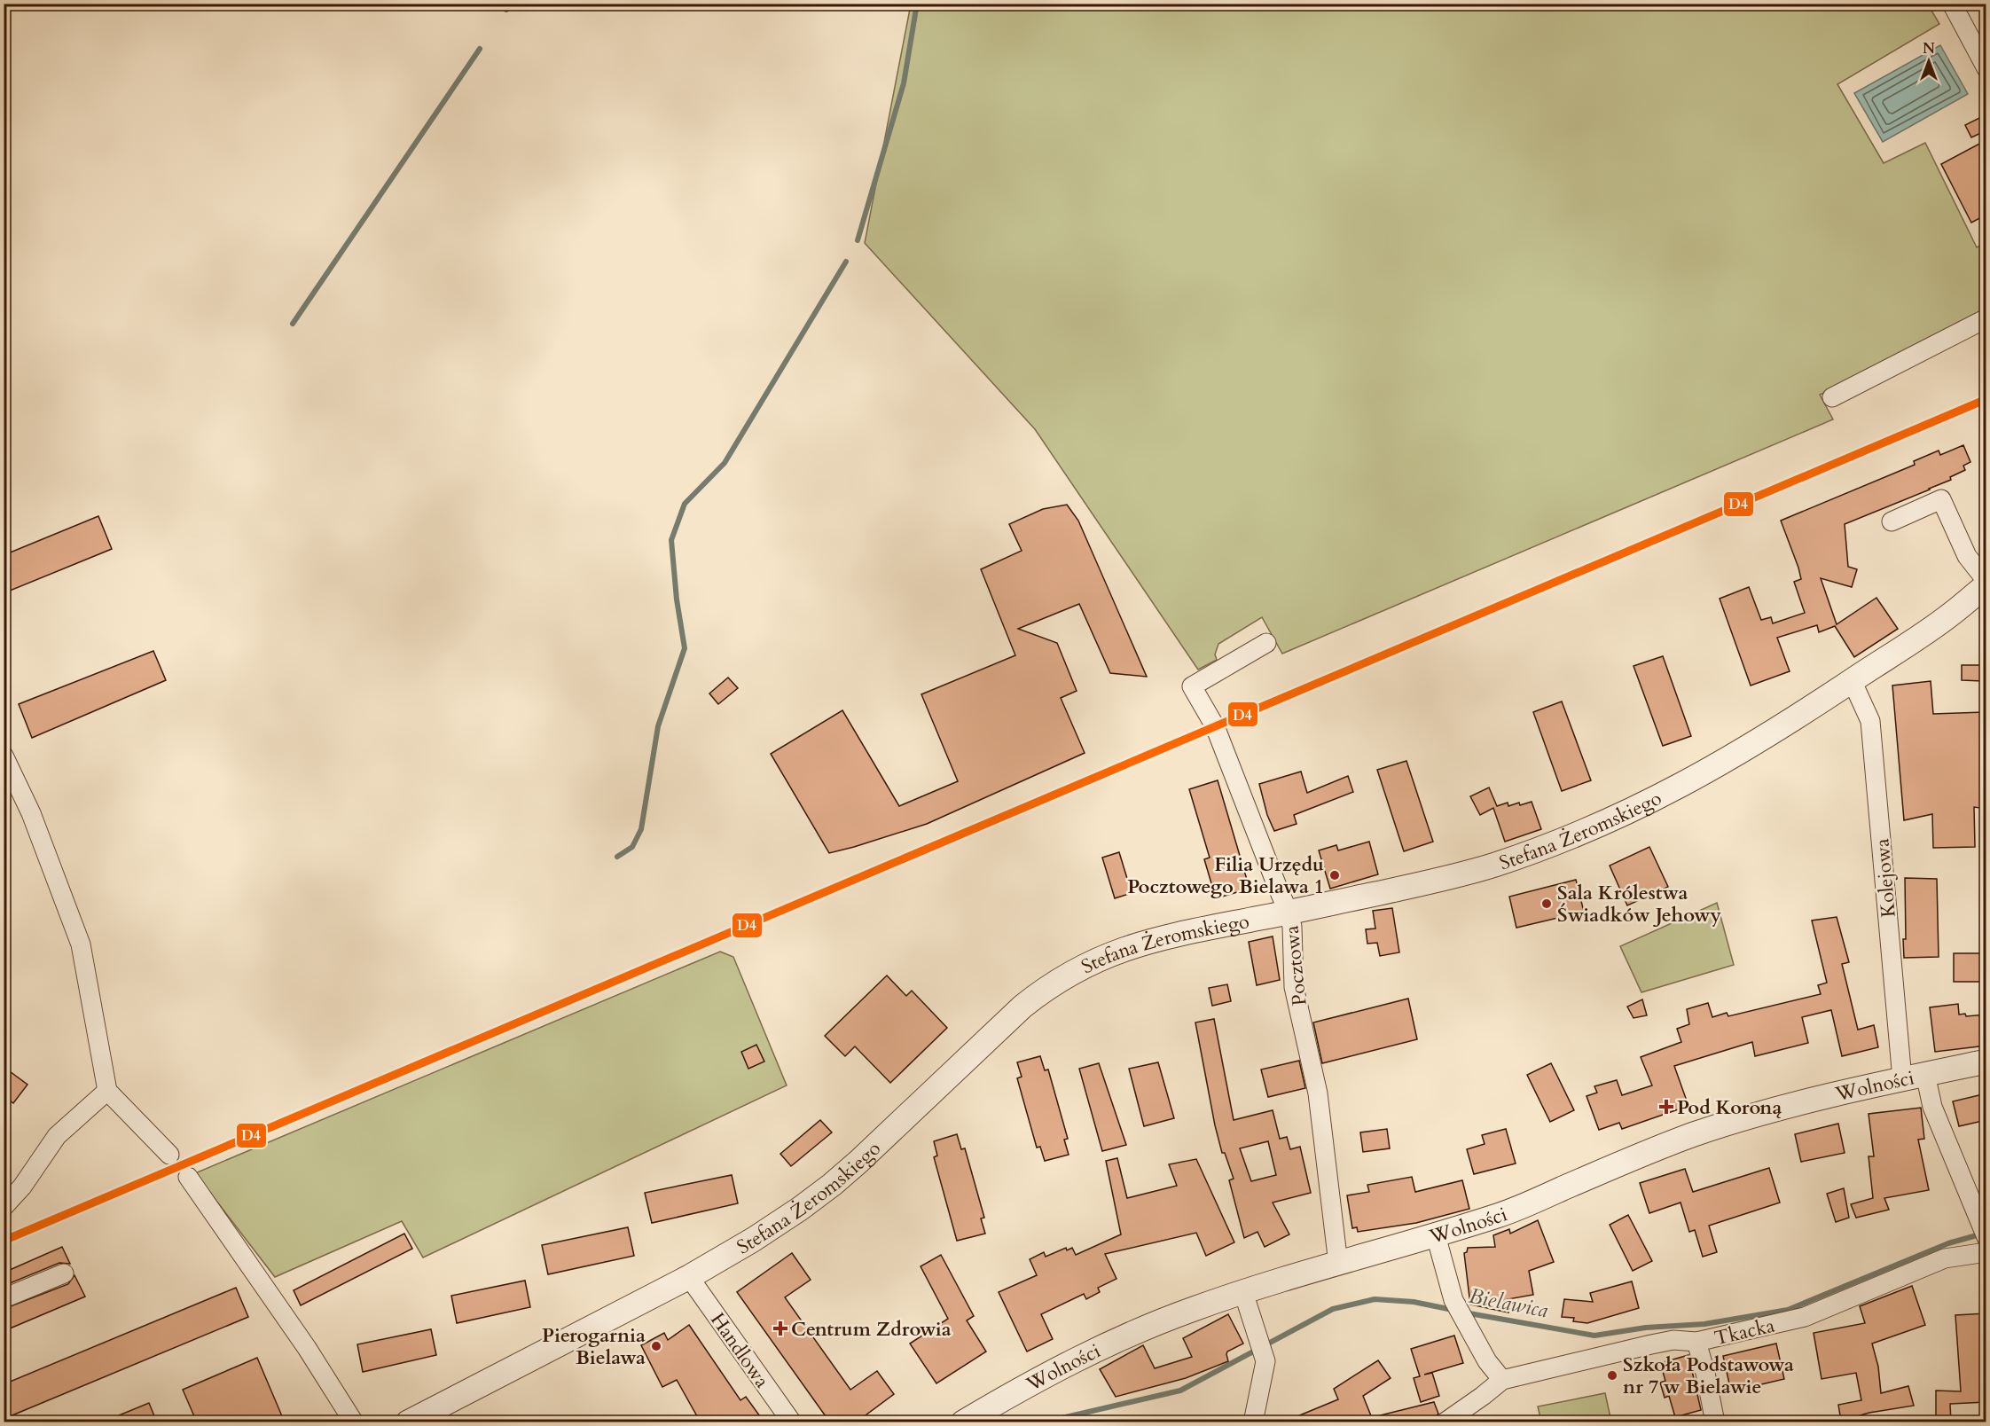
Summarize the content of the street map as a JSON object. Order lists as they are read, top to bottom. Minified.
{"streets":{"street":["Stefana Żeromskiego","Kolejowa","Pocztowa","Wolności","Tkacka","Handlowa"]},"crossings":[["Stefana Żeromskiego","Kolejowa"],["Stefana Żeromskiego","Pocztowa"],["Stefana Żeromskiego","Handlowa"],["Kolejowa","Wolności"],["Pocztowa","Wolności"]],"water":["Bielawica"],"places":{"other":["Filia Urzędu Pocztowego Bielawa 1","Sala Królestwa Świadków Jehowy","Pierogarnia Bielawa","Szkoła Podstawowa nr 7 w Bielawie"],"health":["Pod Koroną","Centrum Zdrowia"]},"lines":["transit line D4"],"north":"top"}
